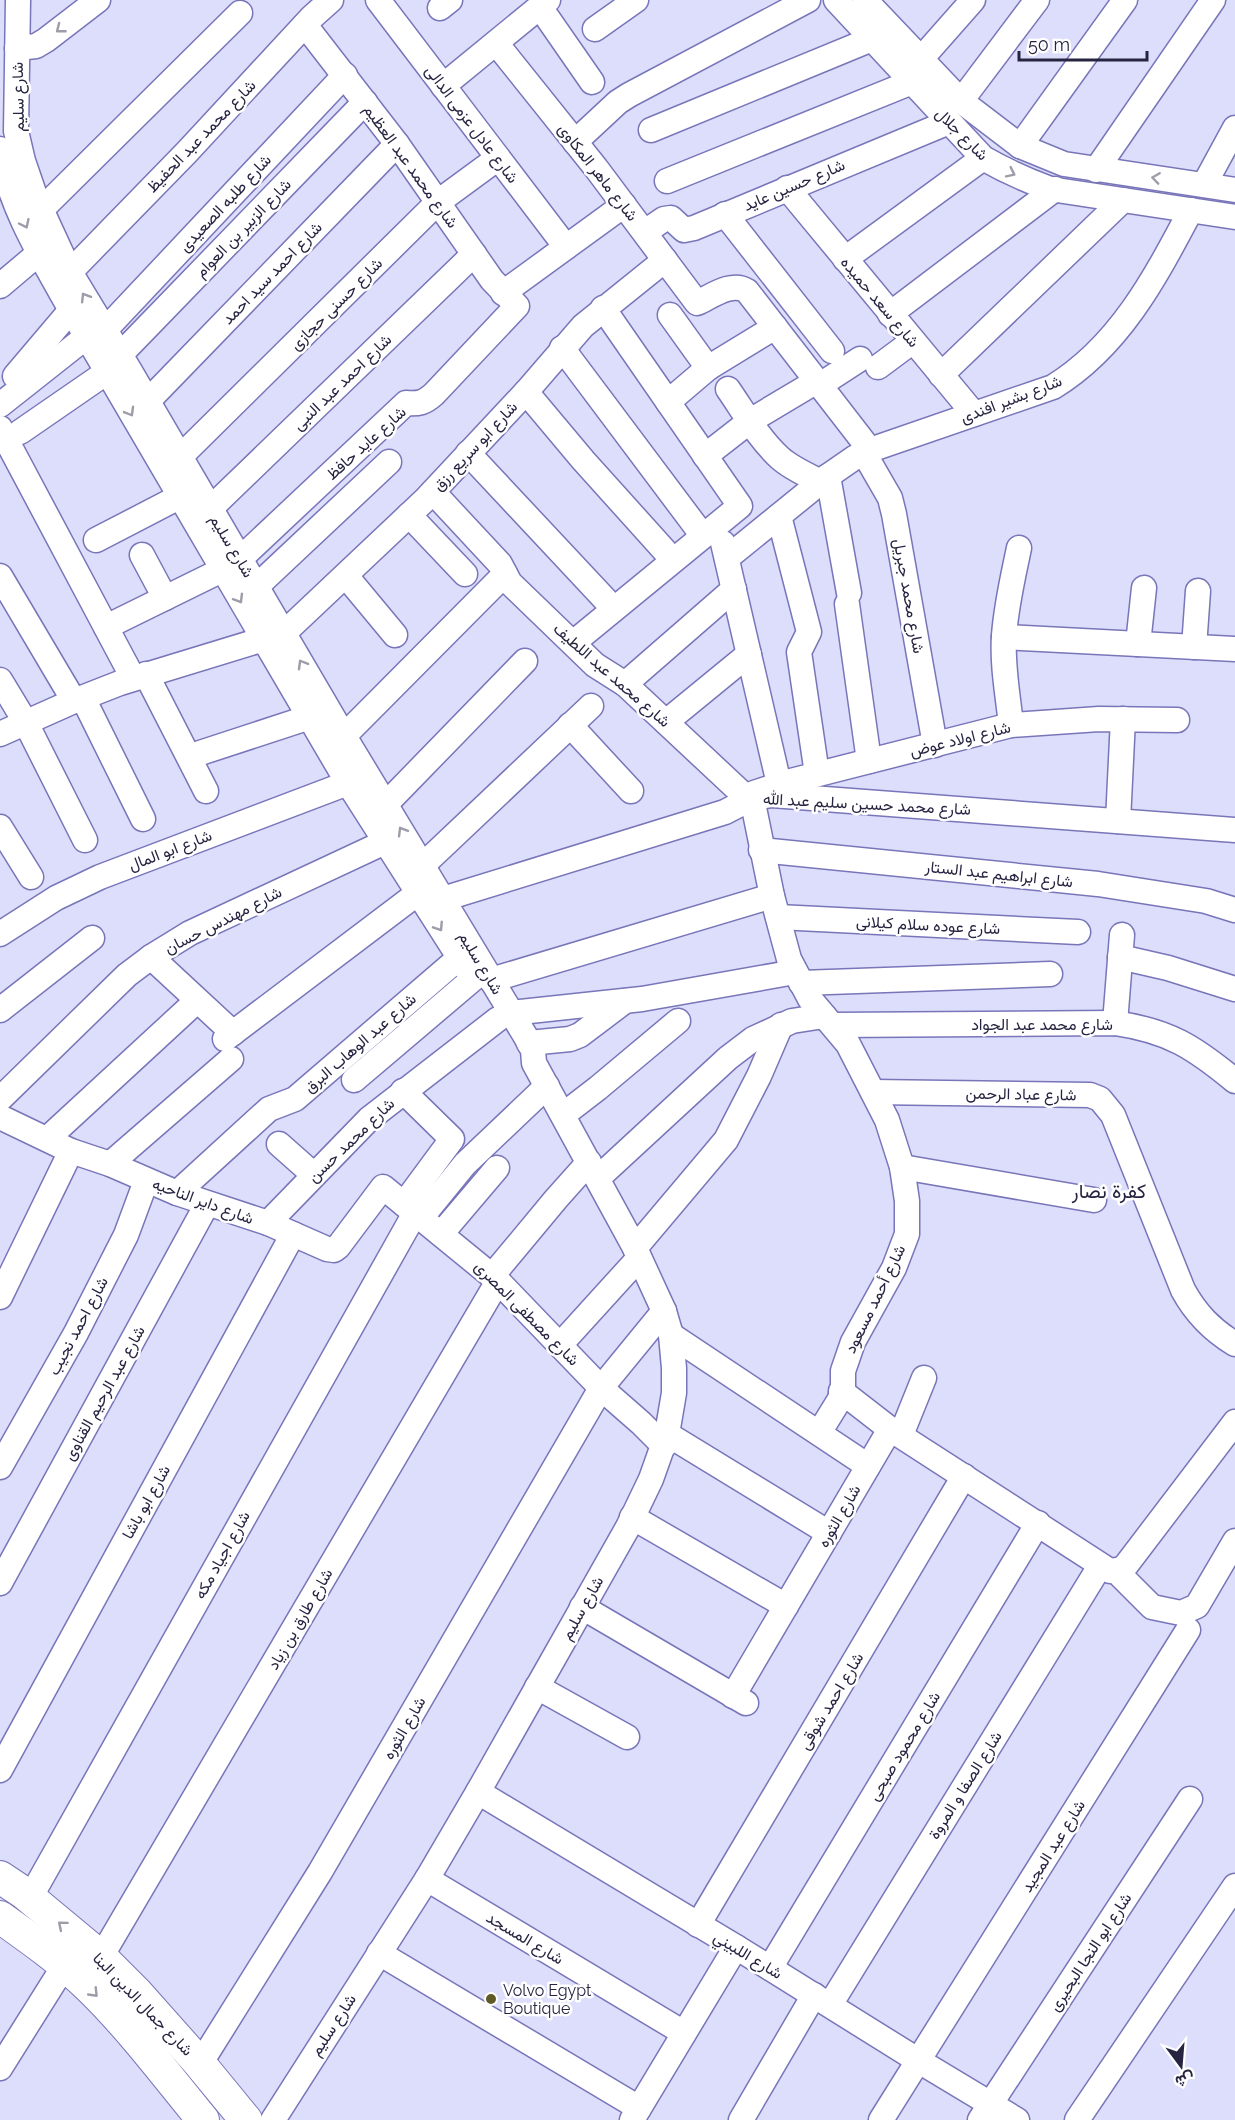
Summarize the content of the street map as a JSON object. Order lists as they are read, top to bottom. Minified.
{"streets":{"main road":["شارع جمال الدين البنا"],"street":["شارع سليم","شارع عادل عزمى الدالى","شارع جلال","شارع محمد عبد الحفيظ","شارع محمد عبد العظيم","شارع ماهر المكاوى","شارع حسين عايد","شارع طلبه الصعيدى","شارع الزبير بن العوام","شارع احمد سيد احمد","شارع سعد حميده","شارع حسنى حجازى","شارع احمد عبد النبى","شارع بشير افندى","شارع عايد حافظ","شارع ابو سريع رزق","شارع محمد جبريل","شارع محمد عبد اللطيف","شارع اولاد عوض","شارع محمد حسين سليم عبد الله","شارع ابو المال","شارع ابراهيم عبد الستار","شارع مهندس حسان","شارع عوده سلام كيلانى","شارع محمد عبد الجواد","شارع عبد الوهاب البرق","شارع عباد الرحمن","شارع محمد حسن","شارع داير الناحيه","شارع أحمد مسعود","شارع مصطفى المصرى","شارع احمد نجيب","شارع عبد الرحيم القناوى","شارع ابو باشا","شارع الثوره","شارع اجياد مكه","شارع طارق بن زياد","شارع احمد شوقى","شارع محمود صبحى","شارع الصفا و المروة","شارع عبد المجيد","شارع المسجد","شارع ابو النجا البحيرى","شارع اللبيني"]},"crossings":[["شارع سليم","شارع محمد عبد الحفيظ"],["شارع سليم","شارع طلبه الصعيدى"],["شارع سليم","شارع الزبير بن العوام"],["شارع سليم","شارع احمد سيد احمد"],["شارع سليم","شارع حسنى حجازى"],["شارع سليم","شارع احمد عبد النبى"],["شارع سليم","شارع عايد حافظ"],["شارع سليم","شارع ابو سريع رزق"],["شارع سليم","شارع محمد حسين سليم عبد الله"],["شارع سليم","شارع ابو المال"],["شارع سليم","شارع مهندس حسان"],["شارع سليم","شارع عوده سلام كيلانى"],["شارع سليم","شارع محمد عبد الجواد"],["شارع سليم","شارع عبد الوهاب البرق"],["شارع سليم","شارع محمد حسن"],["شارع سليم","شارع مصطفى المصرى"],["شارع سليم","شارع الثوره"],["شارع سليم","شارع طارق بن زياد"],["شارع سليم","شارع المسجد"],["شارع سليم","شارع اللبيني"],["شارع عادل عزمى الدالى","شارع حسنى حجازى"],["شارع عادل عزمى الدالى","شارع عايد حافظ"],["شارع جلال","شارع حسين عايد"],["شارع جلال","شارع بشير افندى"],["شارع محمد عبد الحفيظ","شارع محمد عبد العظيم"],["شارع محمد عبد العظيم","شارع طلبه الصعيدى"],["شارع محمد عبد العظيم","شارع الزبير بن العوام"],["شارع محمد عبد العظيم","شارع احمد سيد احمد"],["شارع محمد عبد العظيم","شارع حسنى حجازى"],["شارع محمد عبد العظيم","شارع احمد عبد النبى"],["شارع محمد عبد العظيم","شارع عايد حافظ"],["شارع ماهر المكاوى","شارع حسين عايد"],["شارع ماهر المكاوى","شارع عايد حافظ"],["شارع ماهر المكاوى","شارع ابو سريع رزق"],["شارع ماهر المكاوى","شارع محمد جبريل"],["شارع حسين عايد","شارع سعد حميده"],["شارع سعد حميده","شارع بشير افندى"],["شارع بشير افندى","شارع محمد جبريل"],["شارع ابو سريع رزق","شارع محمد عبد اللطيف"],["شارع محمد جبريل","شارع اولاد عوض"],["شارع محمد عبد اللطيف","شارع اولاد عوض"],["شارع محمد عبد اللطيف","شارع محمد حسين سليم عبد الله"],["شارع محمد عبد اللطيف","شارع أحمد مسعود"],["شارع اولاد عوض","شارع محمد حسين سليم عبد الله"],["شارع اولاد عوض","شارع أحمد مسعود"],["شارع محمد حسين سليم عبد الله","شارع أحمد مسعود"],["شارع ابراهيم عبد الستار","شارع أحمد مسعود"],["شارع عوده سلام كيلانى","شارع أحمد مسعود"],["شارع محمد عبد الجواد","شارع أحمد مسعود"],["شارع محمد عبد الجواد","شارع طارق بن زياد"],["شارع عبد الوهاب البرق","شارع داير الناحيه"],["شارع عباد الرحمن","شارع أحمد مسعود"],["شارع محمد حسن","شارع داير الناحيه"],["شارع داير الناحيه","شارع مصطفى المصرى"],["شارع داير الناحيه","شارع احمد نجيب"],["شارع داير الناحيه","شارع عبد الرحيم القناوى"],["شارع داير الناحيه","شارع ابو باشا"],["شارع مصطفى المصرى","شارع الثوره"],["شارع مصطفى المصرى","شارع اجياد مكه"],["شارع مصطفى المصرى","شارع طارق بن زياد"],["شارع الثوره","شارع جمال الدين البنا"],["شارع اجياد مكه","شارع جمال الدين البنا"],["شارع طارق بن زياد","شارع جمال الدين البنا"],["شارع احمد شوقى","شارع اللبيني"],["شارع محمود صبحى","شارع اللبيني"],["شارع الصفا و المروة","شارع اللبيني"],["شارع عبد المجيد","شارع اللبيني"],["شارع ابو النجا البحيرى","شارع اللبيني"]],"districts":["كفرة نصار"],"places":["Volvo Egypt Boutique"],"scale_bar":"50 m","north":"bottom"}
